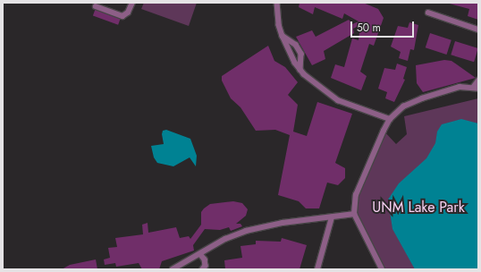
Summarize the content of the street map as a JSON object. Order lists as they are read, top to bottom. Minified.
{"parks":["UNM Lake Park"],"scale_bar":"50 m"}
